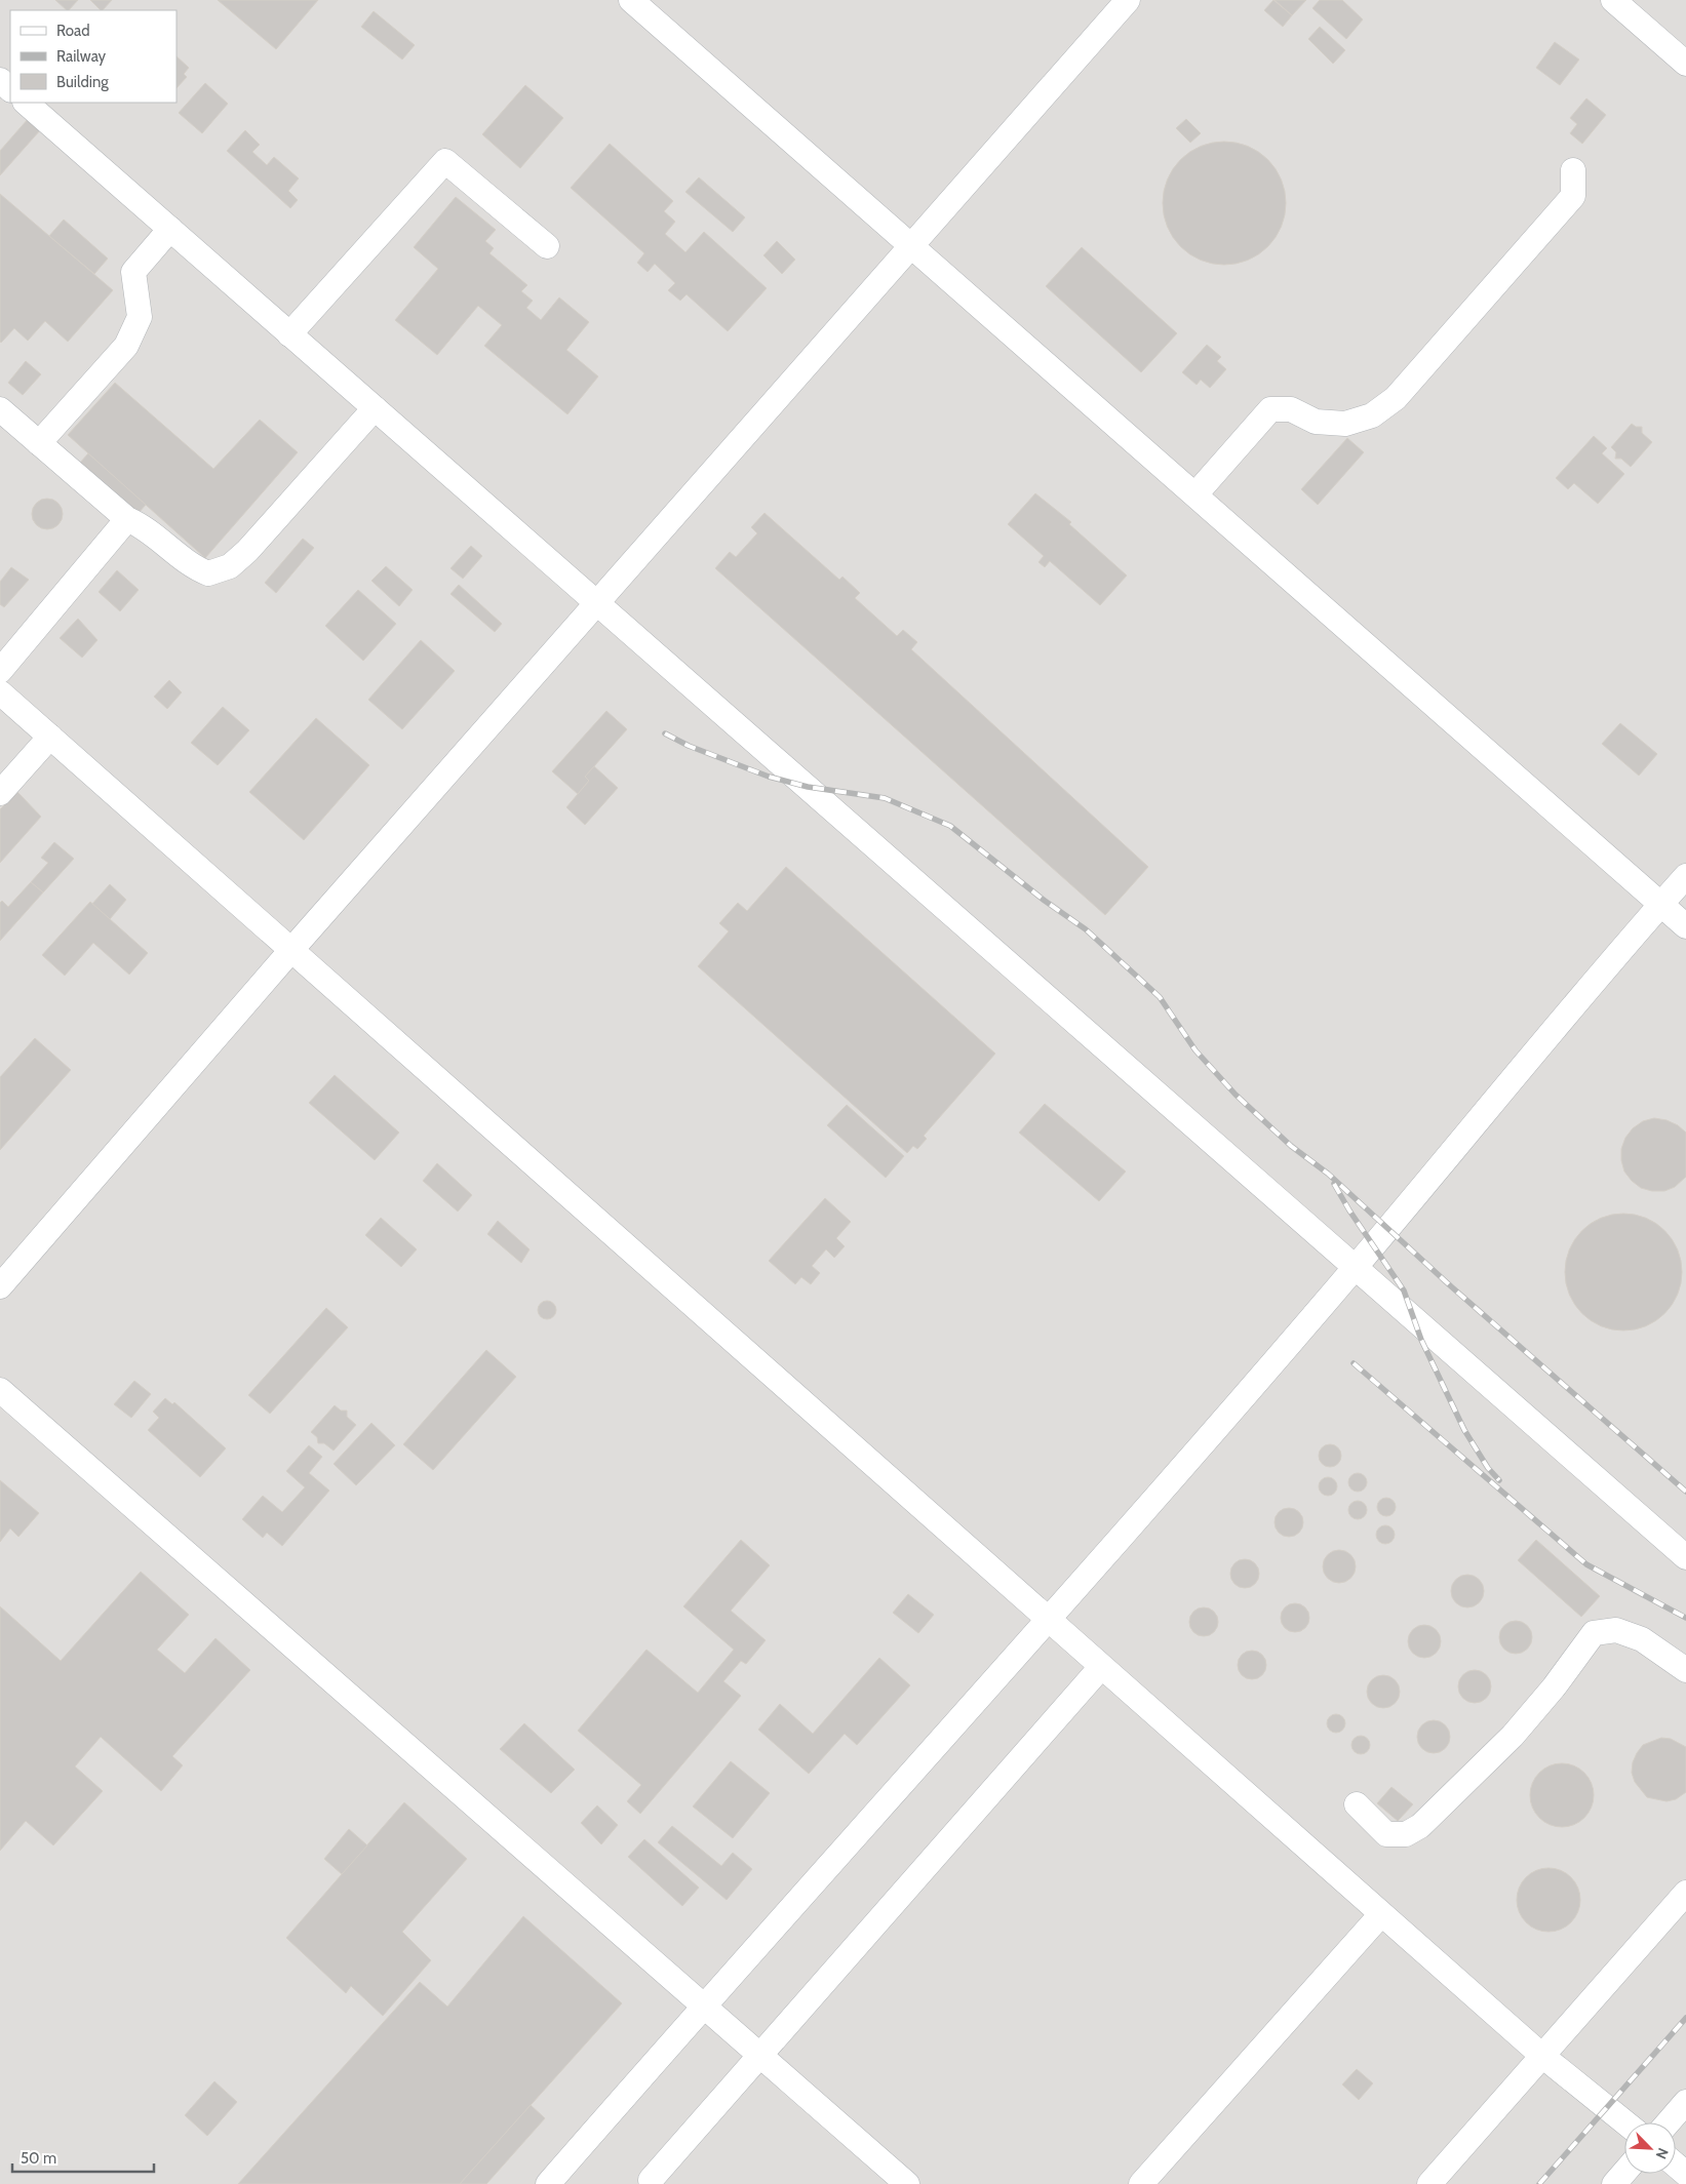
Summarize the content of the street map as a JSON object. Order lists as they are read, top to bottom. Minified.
{"legend":["Road","Railway","Building"],"scale_bar":"50 m","north":"bottom right"}
